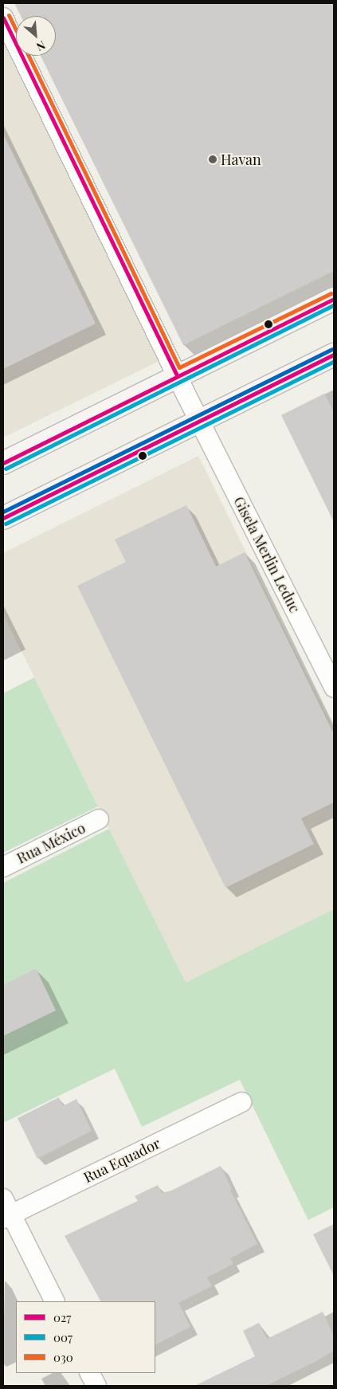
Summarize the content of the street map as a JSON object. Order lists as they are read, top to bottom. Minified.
{"streets":{"street":["Gisela Merlin Leduc","Rua México","Rua Equador"]},"places":["Havan"],"lines":["transit line 030","transit line 027","transit line 007"],"legend":["027","007","030"],"north":"bottom right"}
